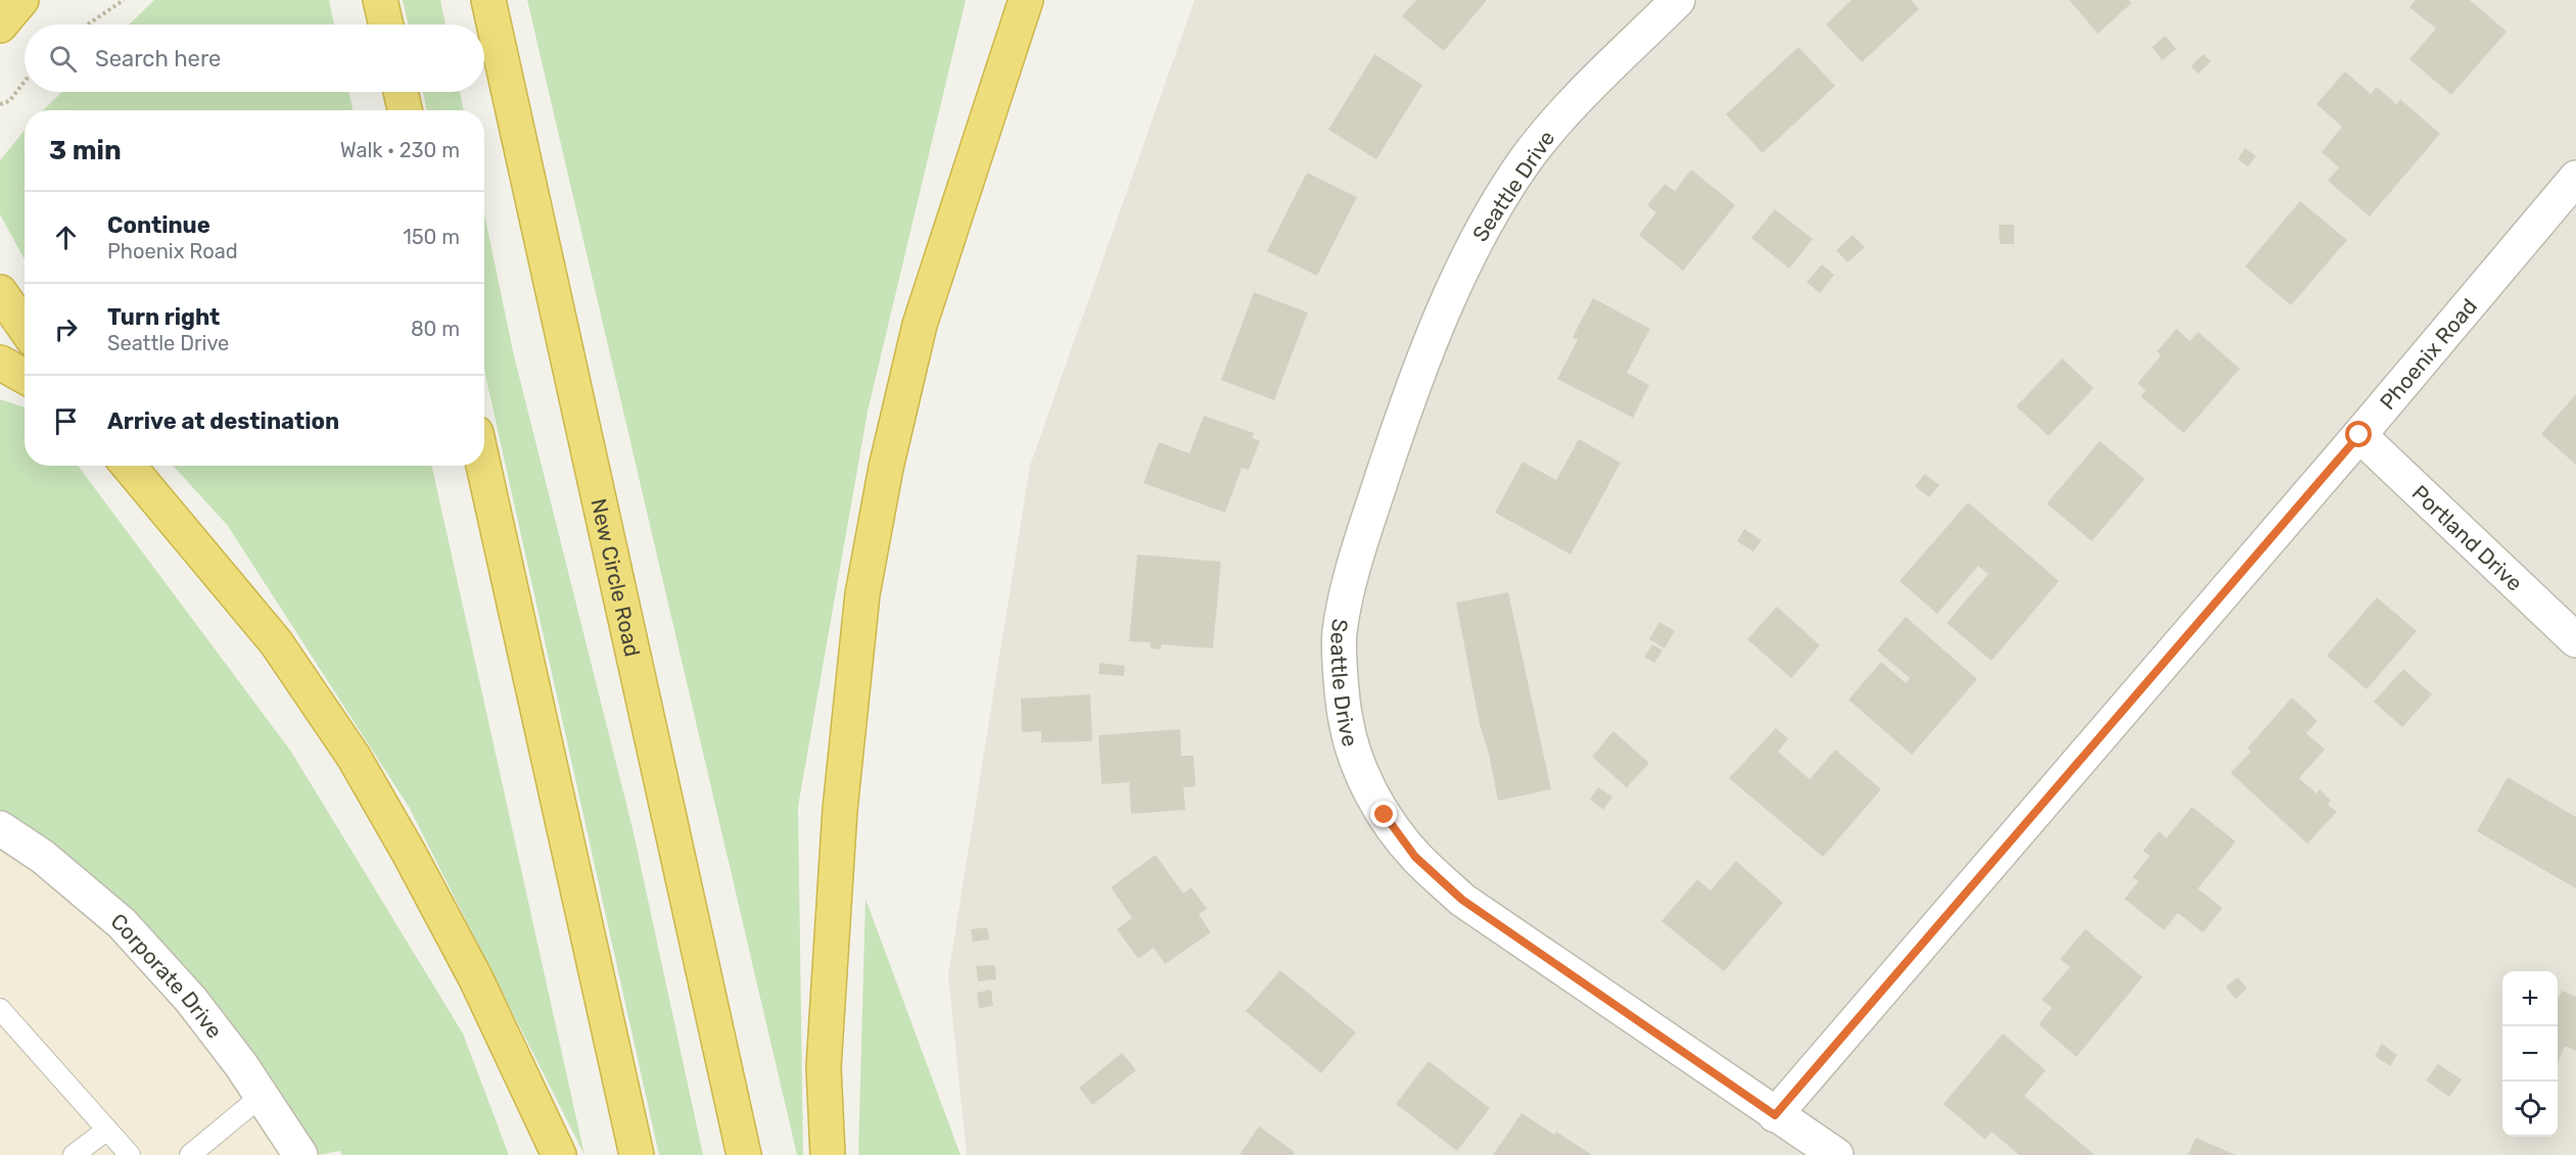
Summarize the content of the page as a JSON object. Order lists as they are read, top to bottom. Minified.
{"streets":{"highway":["New Circle Road"],"street":["Seattle Drive","Phoenix Road","Portland Drive","Corporate Drive"]},"crossings":[["Seattle Drive","Phoenix Road"],["Phoenix Road","Portland Drive"]],"page":{"search":"Search here","heading":["3 min","Walk · 230 m"],"list":[["Continue","Phoenix Road","150 m"],["Turn right","Seattle Drive","80 m"],"Arrive at destination"],"map_buttons":["+","−"]}}
